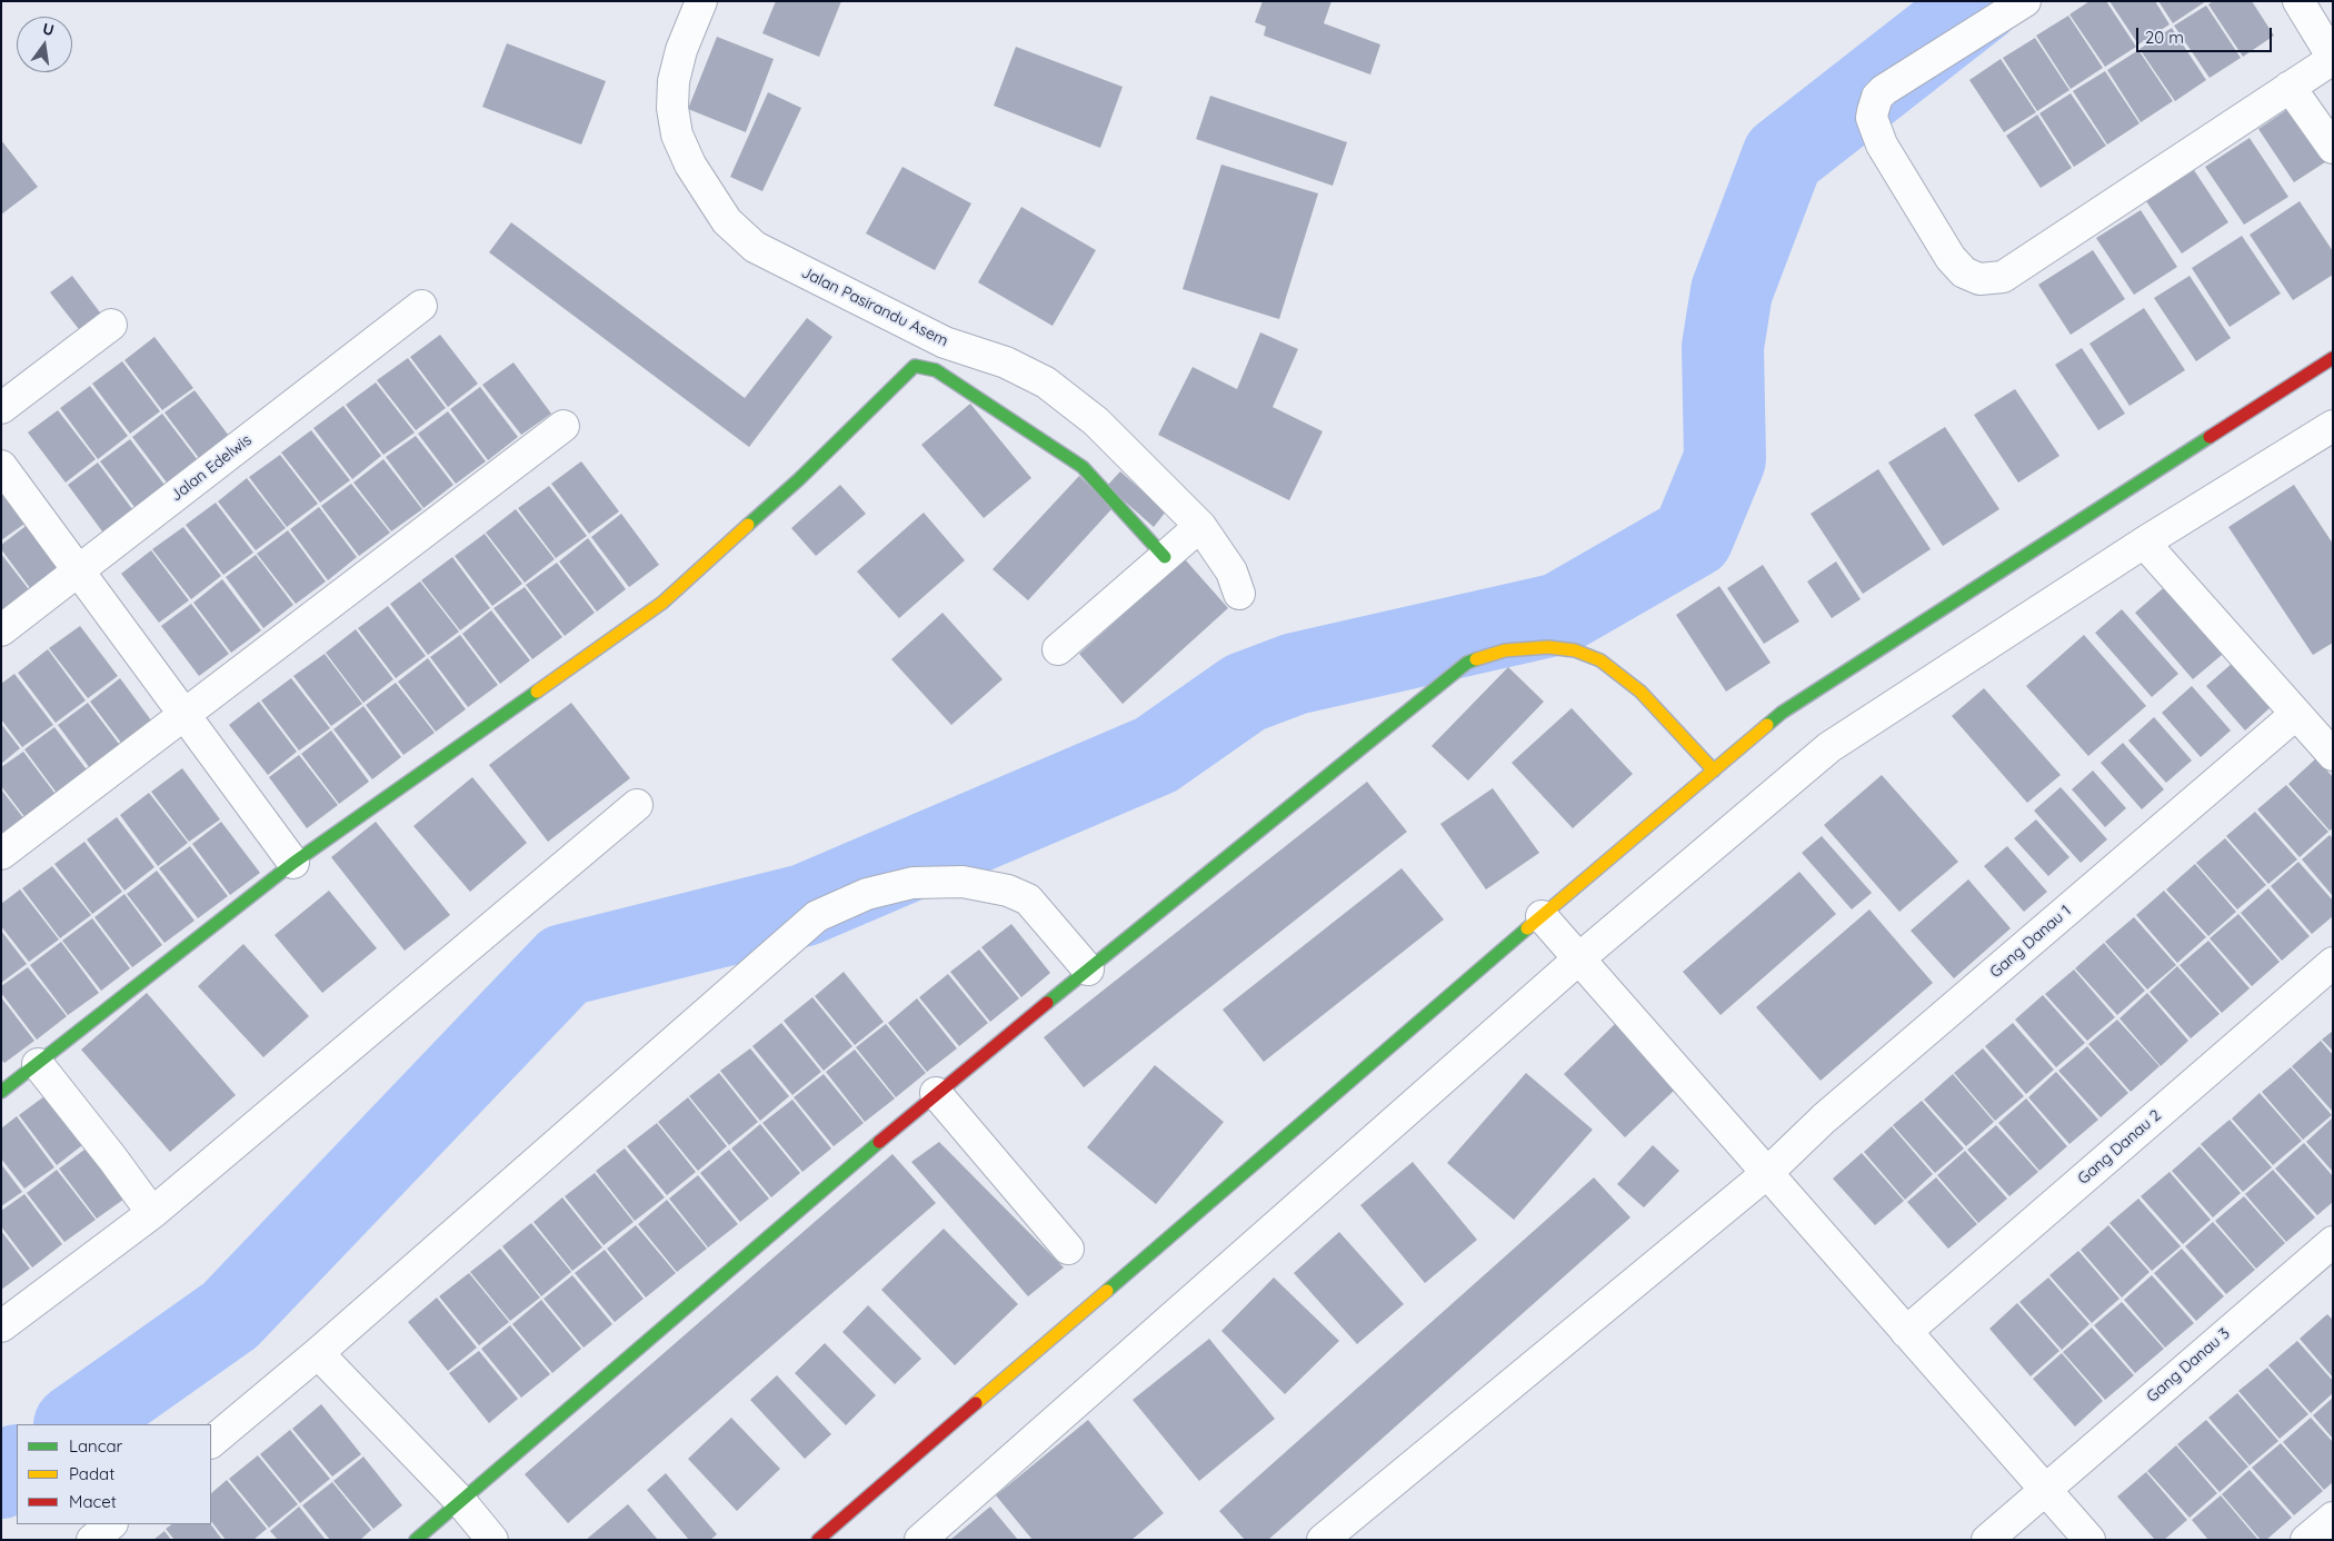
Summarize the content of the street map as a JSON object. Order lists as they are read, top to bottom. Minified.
{"streets":{"street":["Jalan Pasirandu Asem","Jalan Edelwis","Gang Danau 1","Gang Danau 2","Gang Danau 3"]},"legend":["Lancar","Padat","Macet"],"scale_bar":"20 m","north":"top"}
